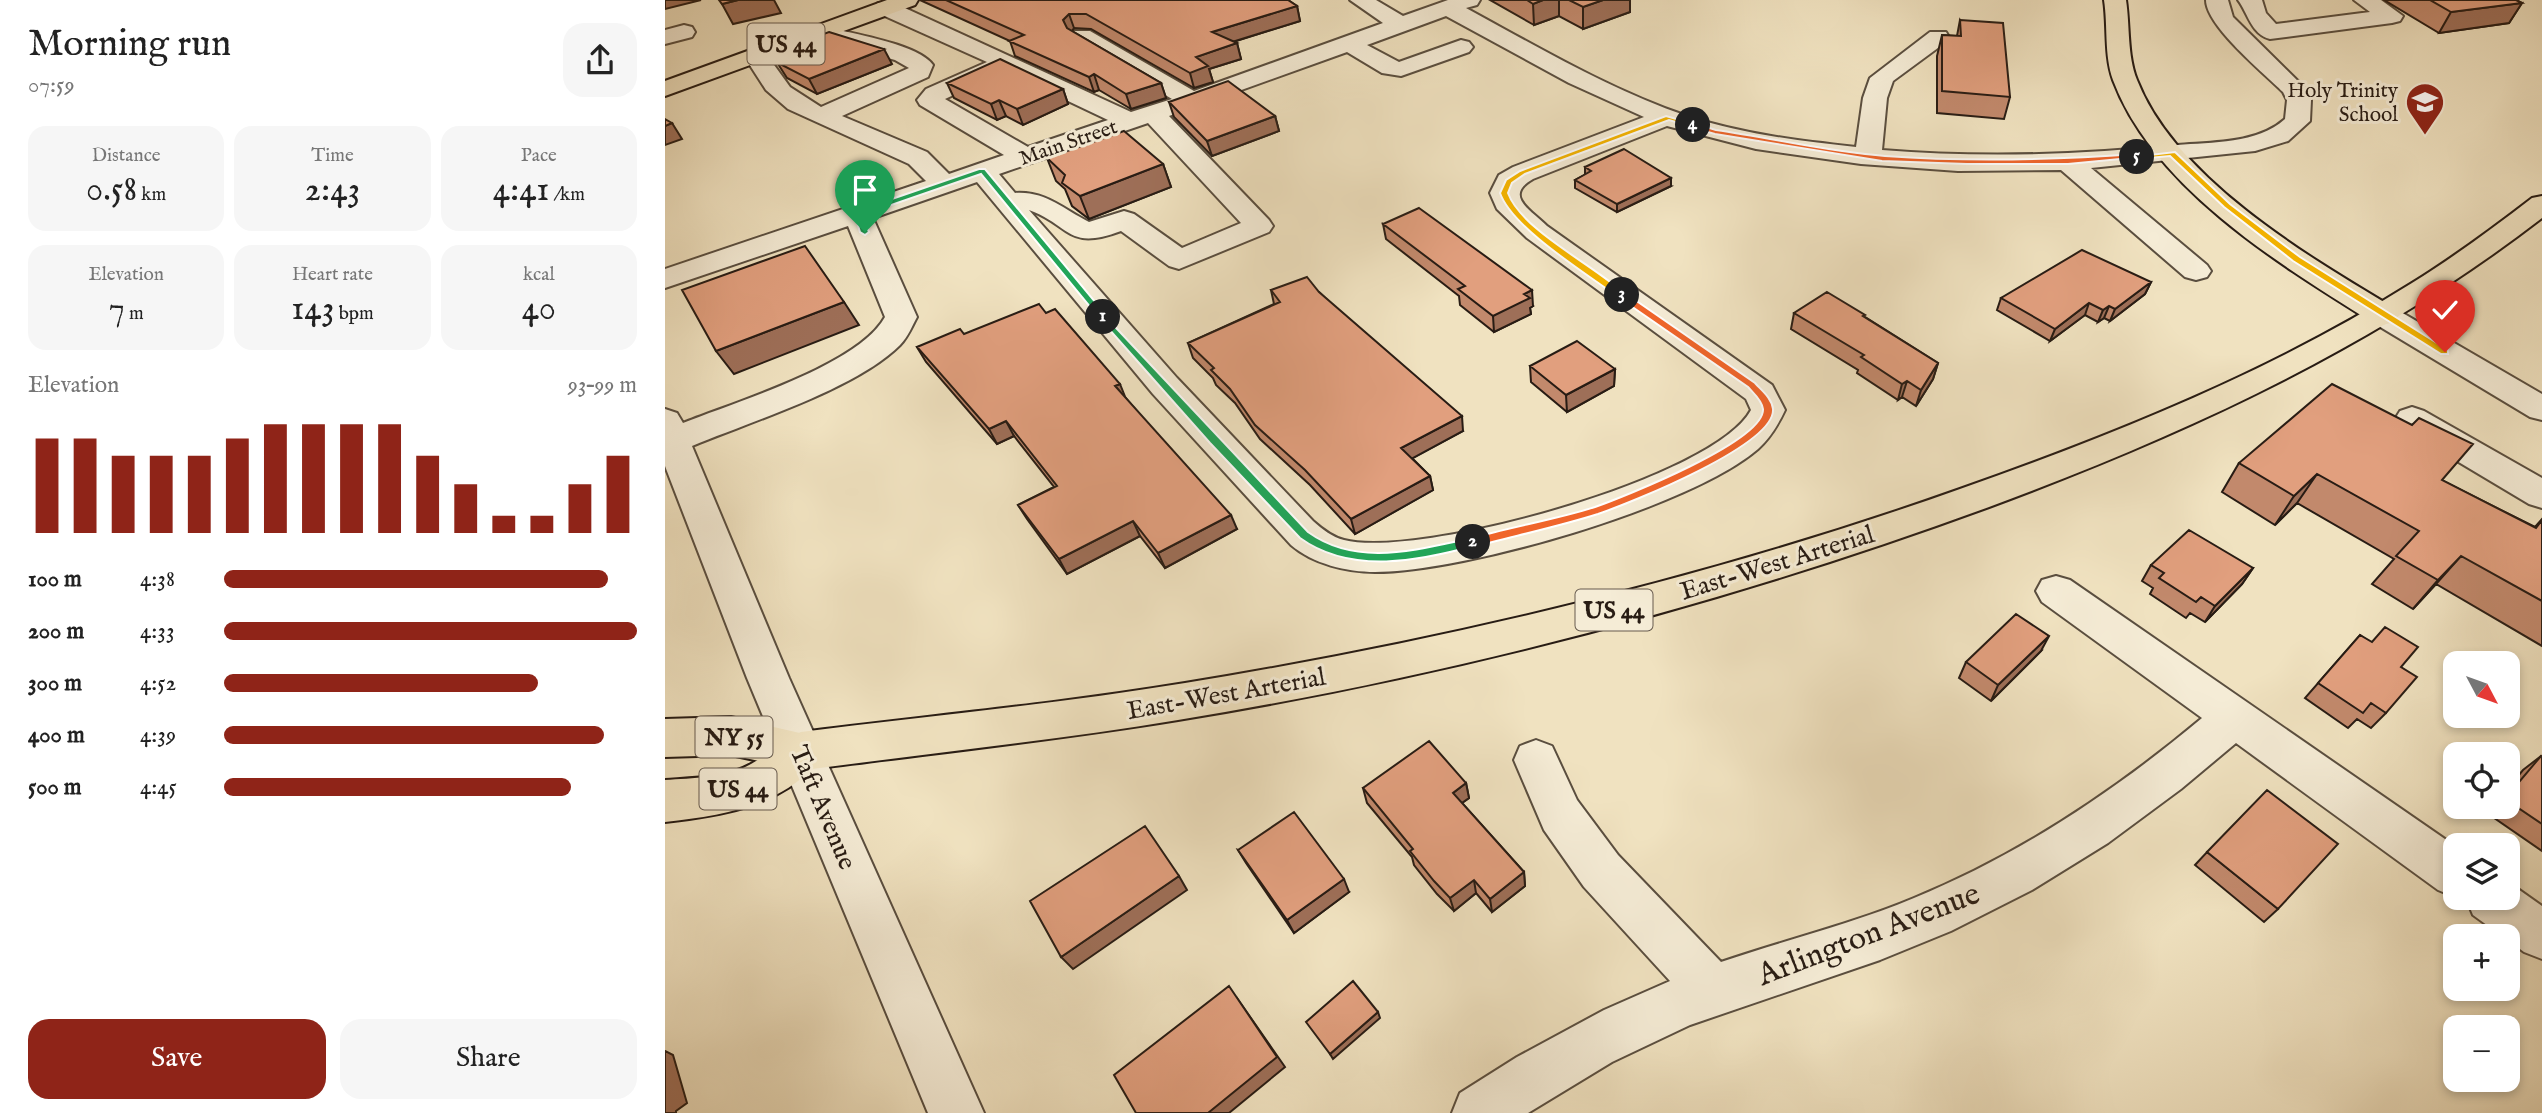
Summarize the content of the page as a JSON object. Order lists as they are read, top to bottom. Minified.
{"streets":{"main road":["US 44","East-West Arterial","NY 55"],"street":["Main Street","Taft Avenue","Arlington Avenue"]},"crossings":[["US 44","East-West Arterial"],["US 44","NY 55"],["US 44","Taft Avenue"],["East-West Arterial","NY 55"],["East-West Arterial","Taft Avenue"],["NY 55","Taft Avenue"]],"places":{"school or university":["Holy Trinity School"]},"north":"bottom right","page":{"heading":["Morning run","07:59"],"pins":["4","5","3","1","2"],"stats":[["Distance","0.58 km"],["Time","2:43"],["Pace","4:41 /km"],["Elevation","7 m"],["Heart rate","143 bpm"],["kcal","40"]],"chart":["Elevation","93–99 m"],"list":[{"name":"100 m","note":"4:38"},{"name":"200 m","note":"4:33"},{"name":"300 m","note":"4:52"},{"name":"400 m","note":"4:39"},{"name":"500 m","note":"4:45"}],"map_buttons":["+","−"],"buttons":["Save","Share"]}}
